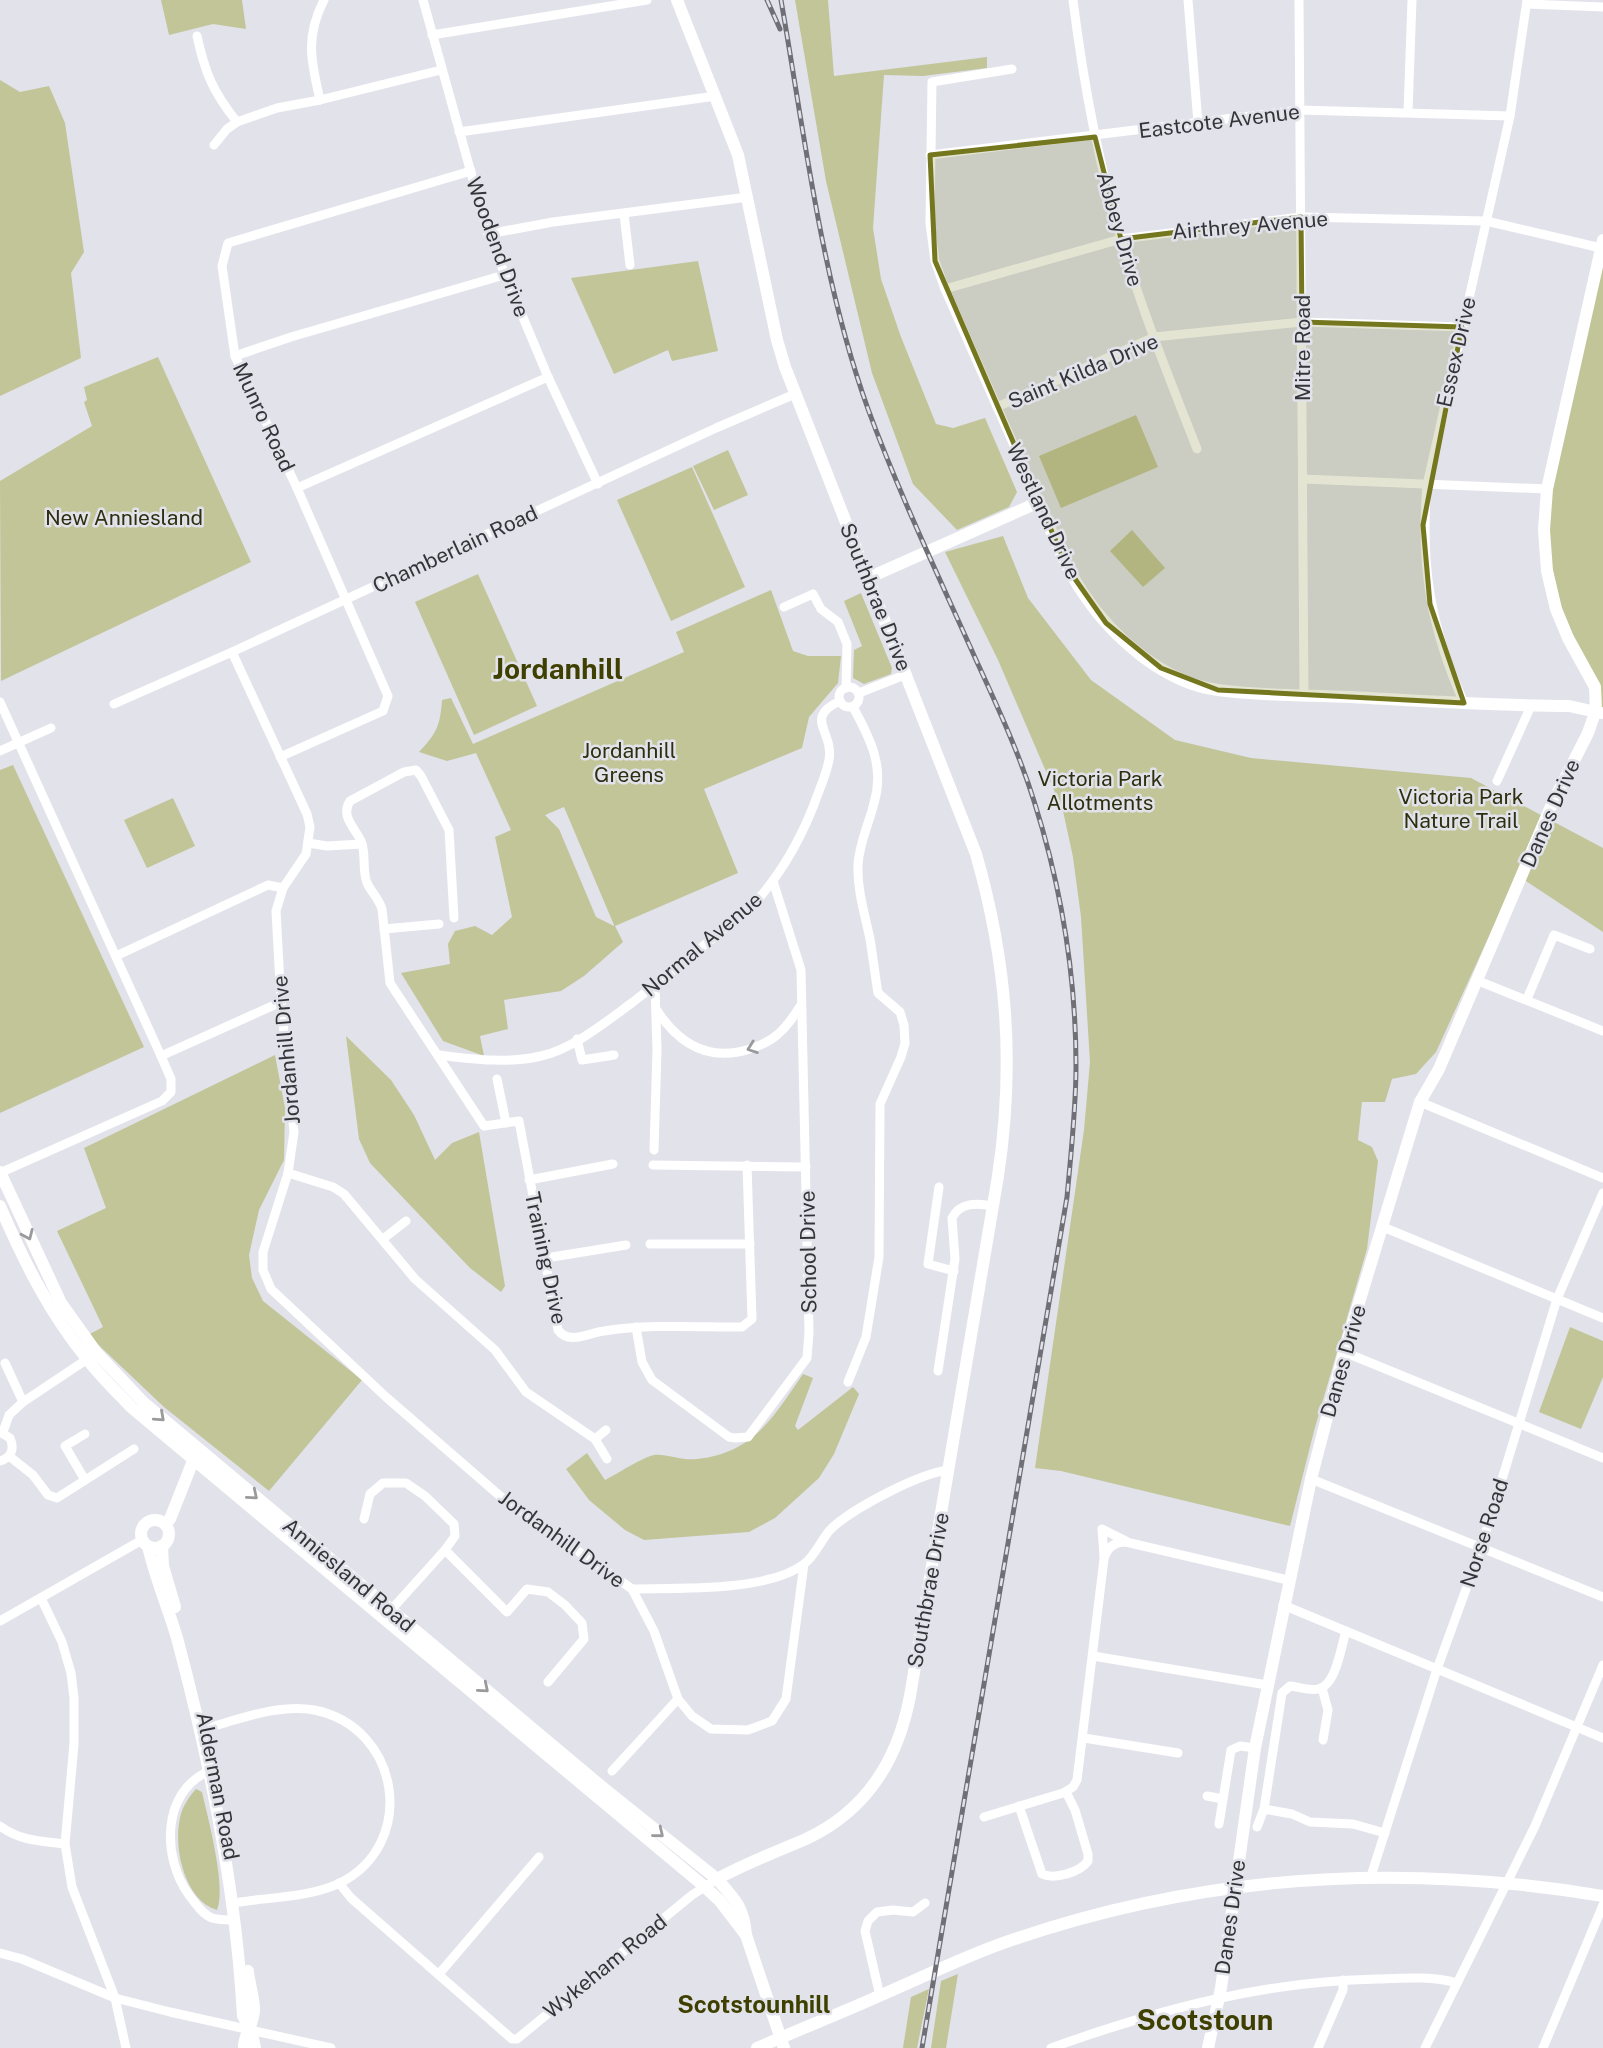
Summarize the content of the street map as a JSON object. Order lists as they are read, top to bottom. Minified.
{"streets":{"street":["Eastcote Avenue","Airthrey Avenue","Abbey Drive","Woodend Drive","Mitre Road","Essex Drive","Saint Kilda Drive","Munro Road","Westland Drive","Chamberlain Road","Southbrae Drive","Danes Drive","Normal Avenue","Jordanhill Drive","School Drive","Training Drive","Norse Road","Anniesland Road","Alderman Road","Wykeham Road"]},"crossings":[["Eastcote Avenue","Abbey Drive"],["Eastcote Avenue","Mitre Road"],["Eastcote Avenue","Essex Drive"],["Eastcote Avenue","Westland Drive"],["Airthrey Avenue","Abbey Drive"],["Airthrey Avenue","Mitre Road"],["Airthrey Avenue","Essex Drive"],["Airthrey Avenue","Westland Drive"],["Abbey Drive","Saint Kilda Drive"],["Woodend Drive","Munro Road"],["Woodend Drive","Chamberlain Road"],["Mitre Road","Saint Kilda Drive"],["Mitre Road","Westland Drive"],["Essex Drive","Saint Kilda Drive"],["Essex Drive","Westland Drive"],["Saint Kilda Drive","Westland Drive"],["Munro Road","Chamberlain Road"],["Westland Drive","Danes Drive"],["Chamberlain Road","Southbrae Drive"],["Southbrae Drive","Anniesland Road"],["Southbrae Drive","Wykeham Road"],["Normal Avenue","School Drive"],["School Drive","Training Drive"],["Anniesland Road","Alderman Road"],["Anniesland Road","Wykeham Road"],["Alderman Road","Wykeham Road"]],"districts":["Jordanhill","Scotstounhill","Scotstoun"],"parks":["New Anniesland","Jordanhill Greens","Victoria Park Allotments","Victoria Park Nature Trail"]}
